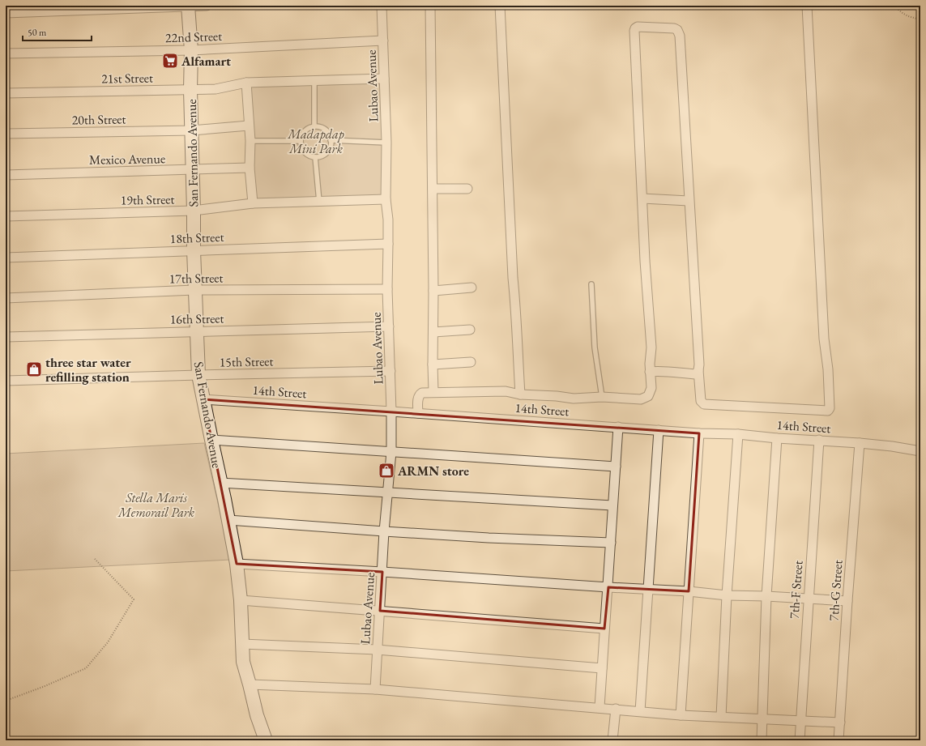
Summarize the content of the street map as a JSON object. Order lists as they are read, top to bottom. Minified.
{"streets":{"main road":["San Fernando Avenue"],"street":["22nd Street","21st Street","Lubao Avenue","20th Street","Mexico Avenue","19th Street","18th Street","17th Street","16th Street","15th Street","14th Street","7th-F Street","7th-G Street"]},"crossings":[["22nd Street","Lubao Avenue"],["22nd Street","San Fernando Avenue"],["21st Street","Lubao Avenue"],["21st Street","San Fernando Avenue"],["Lubao Avenue","19th Street"],["Lubao Avenue","18th Street"],["Lubao Avenue","17th Street"],["Lubao Avenue","16th Street"],["Lubao Avenue","15th Street"],["Lubao Avenue","14th Street"],["20th Street","San Fernando Avenue"],["San Fernando Avenue","Mexico Avenue"],["San Fernando Avenue","19th Street"],["San Fernando Avenue","18th Street"],["San Fernando Avenue","17th Street"],["San Fernando Avenue","16th Street"],["San Fernando Avenue","15th Street"],["San Fernando Avenue","14th Street"],["14th Street","7th-F Street"],["14th Street","7th-G Street"]],"parks":["Madapdap Mini Park","Stella Maris Memorail Park"],"places":{"supermarket":["Alfamart"],"shop":["three star water refilling station","ARMN store"]},"scale_bar":"50 m"}
